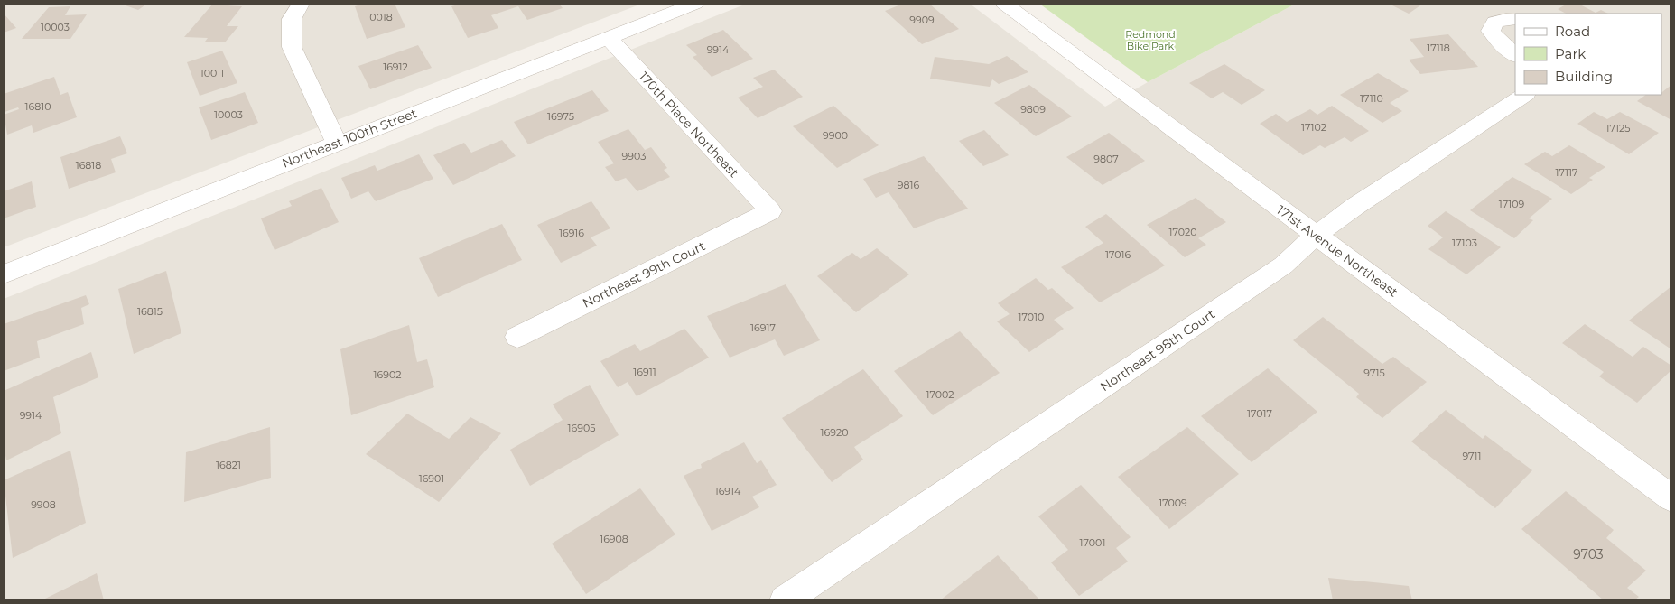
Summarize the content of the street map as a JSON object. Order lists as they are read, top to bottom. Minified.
{"streets":{"street":["170th Place Northeast","Northeast 100th Street","171st Avenue Northeast","Northeast 99th Court","Northeast 98th Court"]},"crossings":[["170th Place Northeast","Northeast 100th Street"],["170th Place Northeast","Northeast 99th Court"],["171st Avenue Northeast","Northeast 98th Court"]],"parks":["Redmond Bike Park"],"house_numbers":["10018","9909","10003","17118","9914","16912","10011","17110","16810","9809","10003","16975","17102","17125","9900","9903","9807","16818","17117","9816","17109","17020","16916","17103","17016","16815","17010","16917","16911","9715","16902","17002","17017","9914","16905","16920","9711","16821","16901","16914","17009","9908","16908","17001","9703"],"legend":["Road","Park","Building"]}
